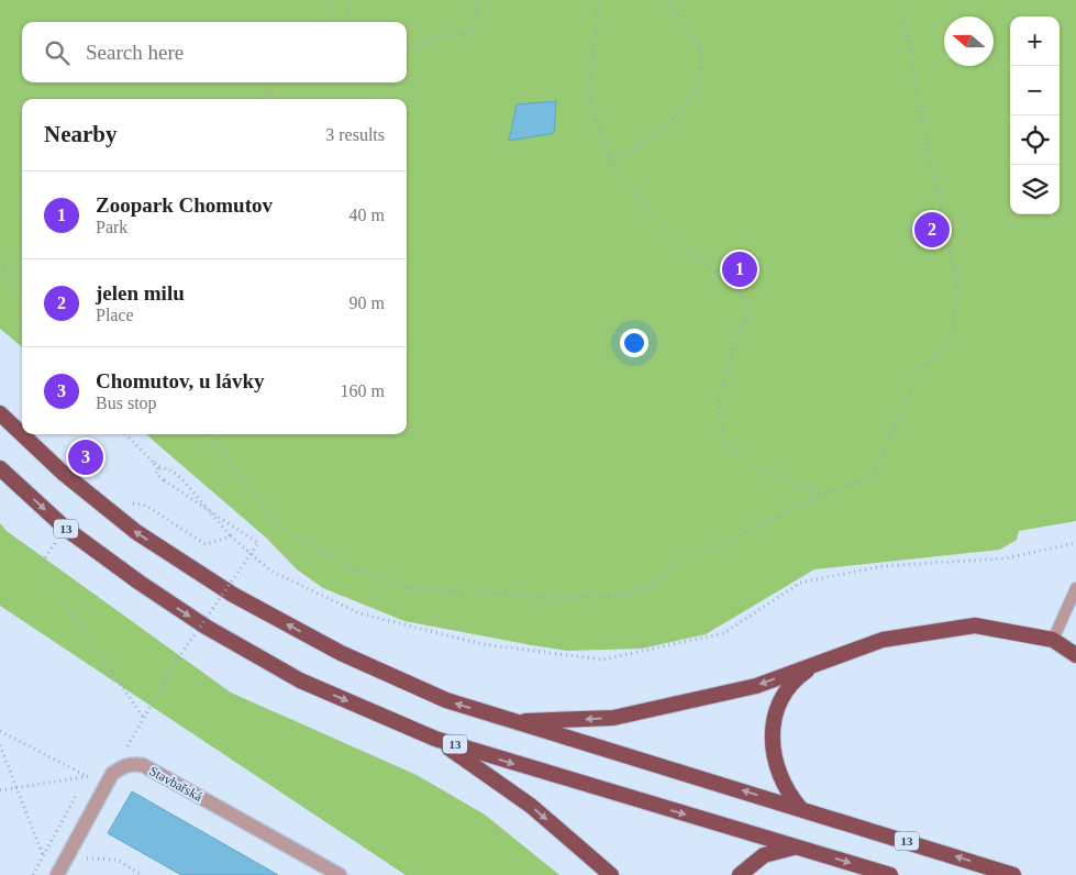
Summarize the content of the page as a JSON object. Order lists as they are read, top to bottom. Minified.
{"streets":{"highway":["13"],"street":["Stavbařská"]},"north":"left","page":{"map_buttons":["+","−"],"search":"Search here","heading":["Nearby","3 results"],"list":[{"mark":"1","name":"Zoopark Chomutov","note":"Park","value":"40 m"},{"mark":"2","name":"jelen milu","note":"Place","value":"90 m"},{"mark":"3","name":"Chomutov, u lávky","note":"Bus stop","value":"160 m"}],"pins":["2","1","3"]}}
